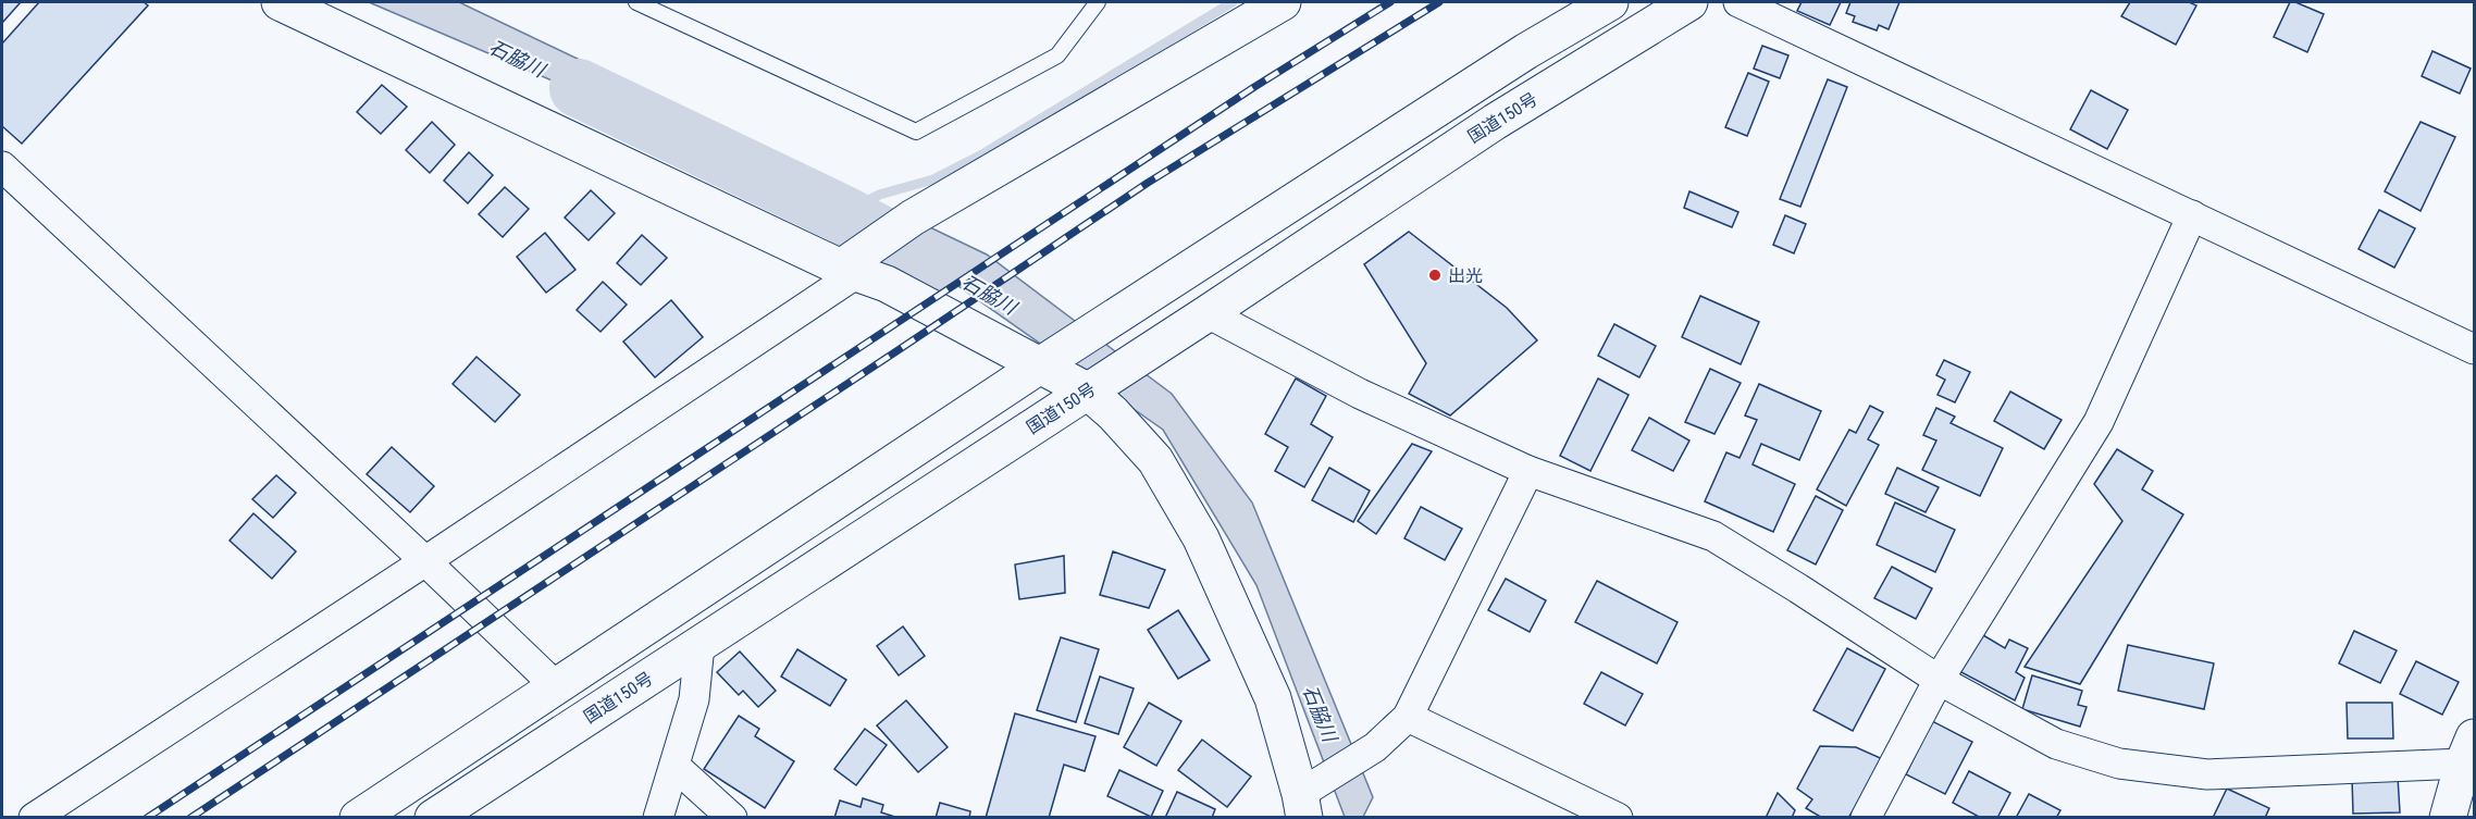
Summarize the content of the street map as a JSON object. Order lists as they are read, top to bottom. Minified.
{"streets":{"main road":["国道150号"]},"water":["石脇川"],"places":["出光"]}
